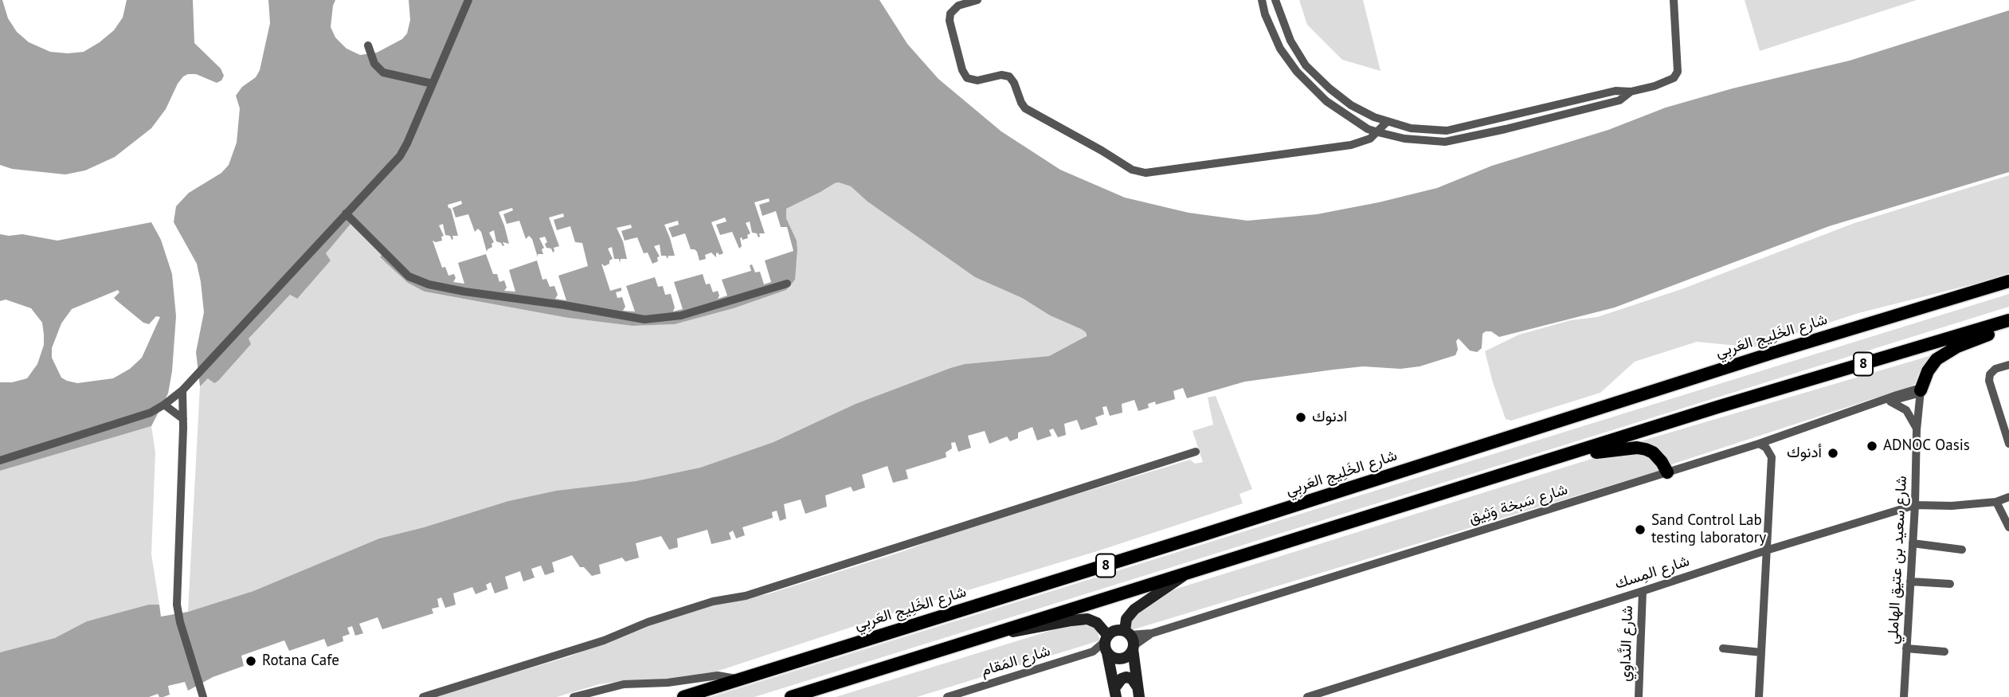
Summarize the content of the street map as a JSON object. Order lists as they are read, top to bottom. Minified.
{"streets":{"highway":["شارع الخَلِيج العَربِي","8"],"street":["شارع سَبخة وَثِيق","شارع سعيد بن عتيق الهاملي","شارع المِسك","شارع النَّداوِي","شارع المَقام"]},"crossings":[["شارع سَبخة وَثِيق","شارع سعيد بن عتيق الهاملي"],["شارع سعيد بن عتيق الهاملي","شارع المِسك"],["شارع المِسك","شارع النَّداوِي"]],"places":["ادنوك","ADNOC Oasis","أدنوك","Sand Control Lab testing laboratory","Rotana Cafe"]}
